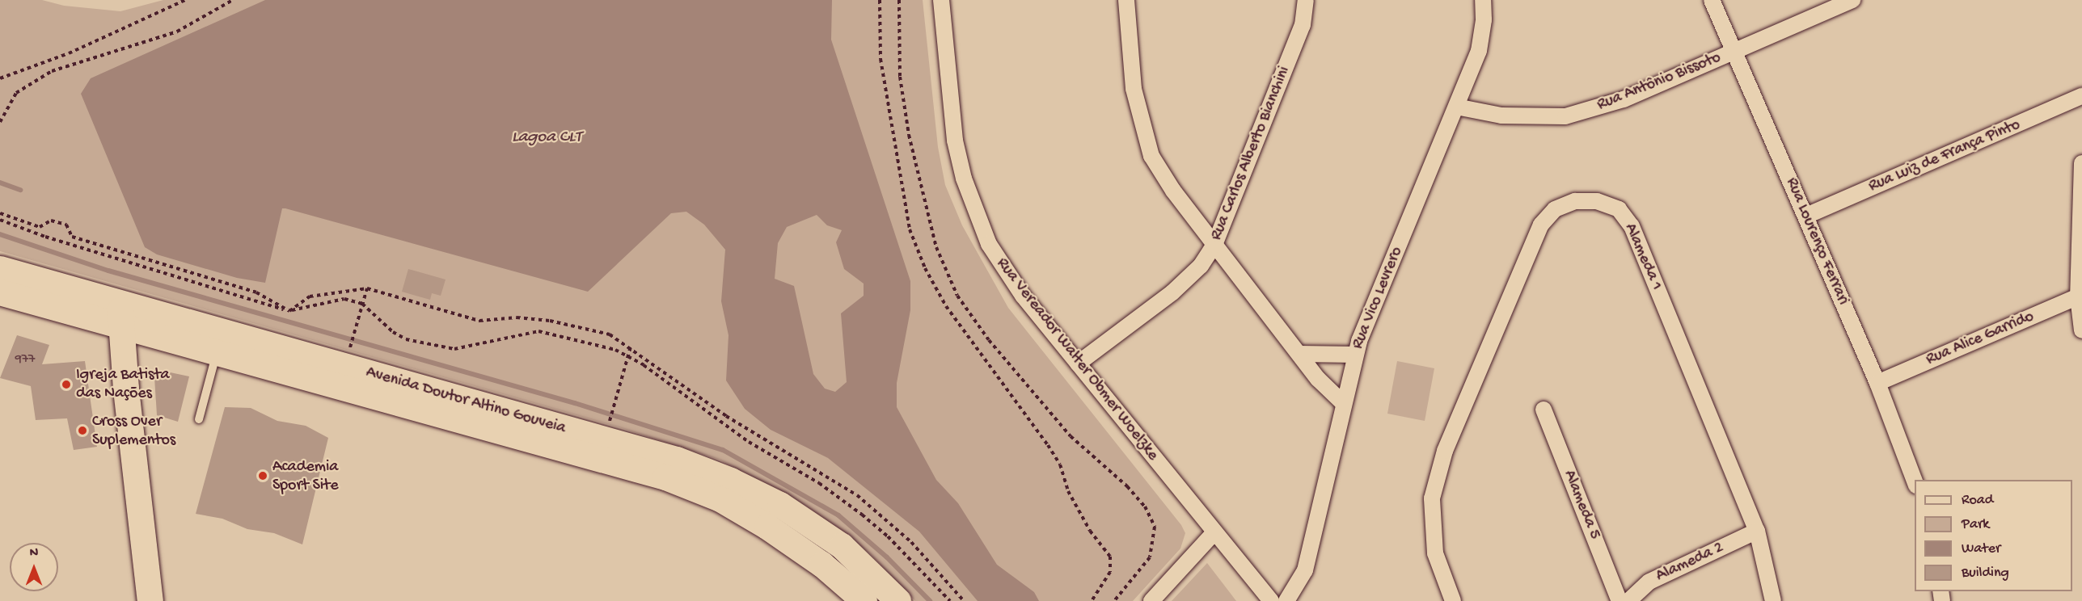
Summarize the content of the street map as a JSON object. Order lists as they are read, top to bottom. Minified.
{"streets":{"main road":["Avenida Doutor Altino Gouveia"],"street":["Rua Antônio Bissoto","Rua Carlos Alberto Bianchini","Rua Luiz de França Pinto","Rua Lourenço Ferrari","Alameda 1","Rua Vico Levrero","Rua Alice Garrido","Rua Vereador Walter Obmer Woelzke","Alameda 5","Alameda 2"]},"crossings":[["Rua Antônio Bissoto","Rua Lourenço Ferrari"],["Rua Antônio Bissoto","Rua Vico Levrero"],["Rua Carlos Alberto Bianchini","Rua Vereador Walter Obmer Woelzke"],["Rua Luiz de França Pinto","Rua Lourenço Ferrari"],["Rua Lourenço Ferrari","Rua Alice Garrido"],["Alameda 1","Alameda 2"]],"water":["Lagoa CLT"],"places":["Igreja Batista das Nações","Cross Over Suplementos","Academia Sport Site"],"house_numbers":["977"],"legend":["Road","Park","Water","Building"],"north":"top"}
